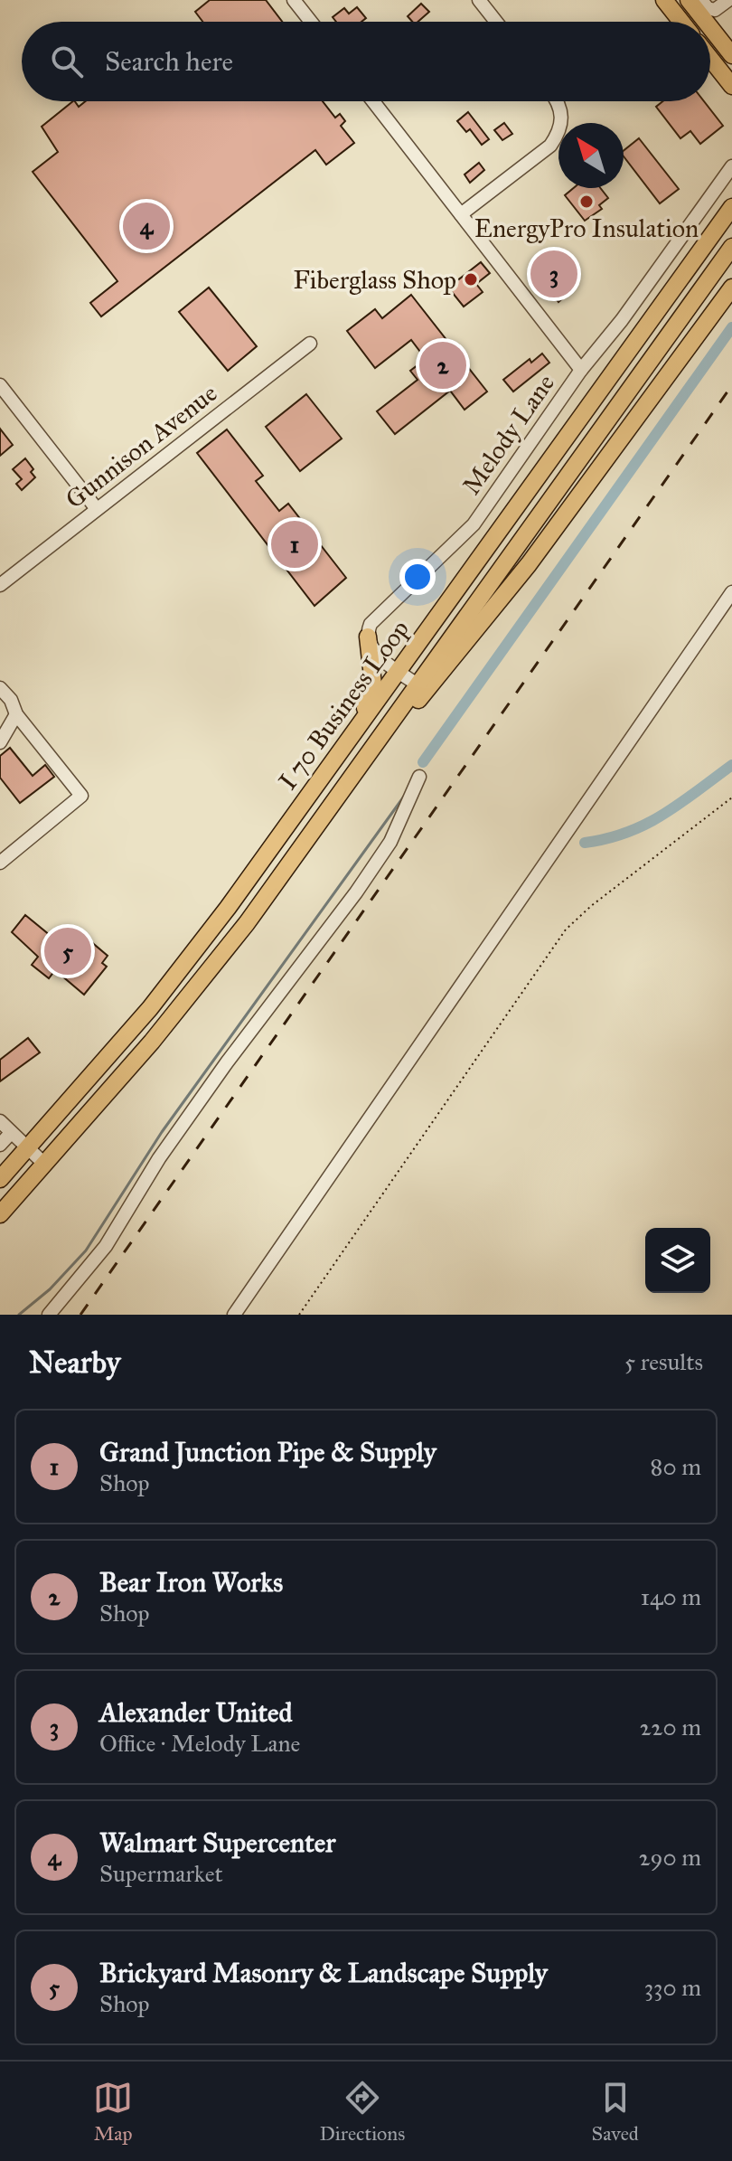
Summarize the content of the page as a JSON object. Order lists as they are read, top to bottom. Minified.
{"streets":{"main road":["I 70 Business Loop"],"street":["Melody Lane","Gunnison Avenue"]},"places":["EnergyPro Insulation","Fiberglass Shop"],"north":"top left","page":{"search":"Search here","pins":["4","3","2","1","5"],"heading":["Nearby","5 results"],"list":[{"mark":"1","name":"Grand Junction Pipe & Supply","note":"Shop","value":"80 m"},{"mark":"2","name":"Bear Iron Works","note":"Shop","value":"140 m"},{"mark":"3","name":"Alexander United","note":"Office · Melody Lane","value":"220 m"},{"mark":"4","name":"Walmart Supercenter","note":"Supermarket","value":"290 m"},{"mark":"5","name":"Brickyard Masonry & Landscape Supply","note":"Shop","value":"330 m"}],"nav":["Map","Directions","Saved"]}}
